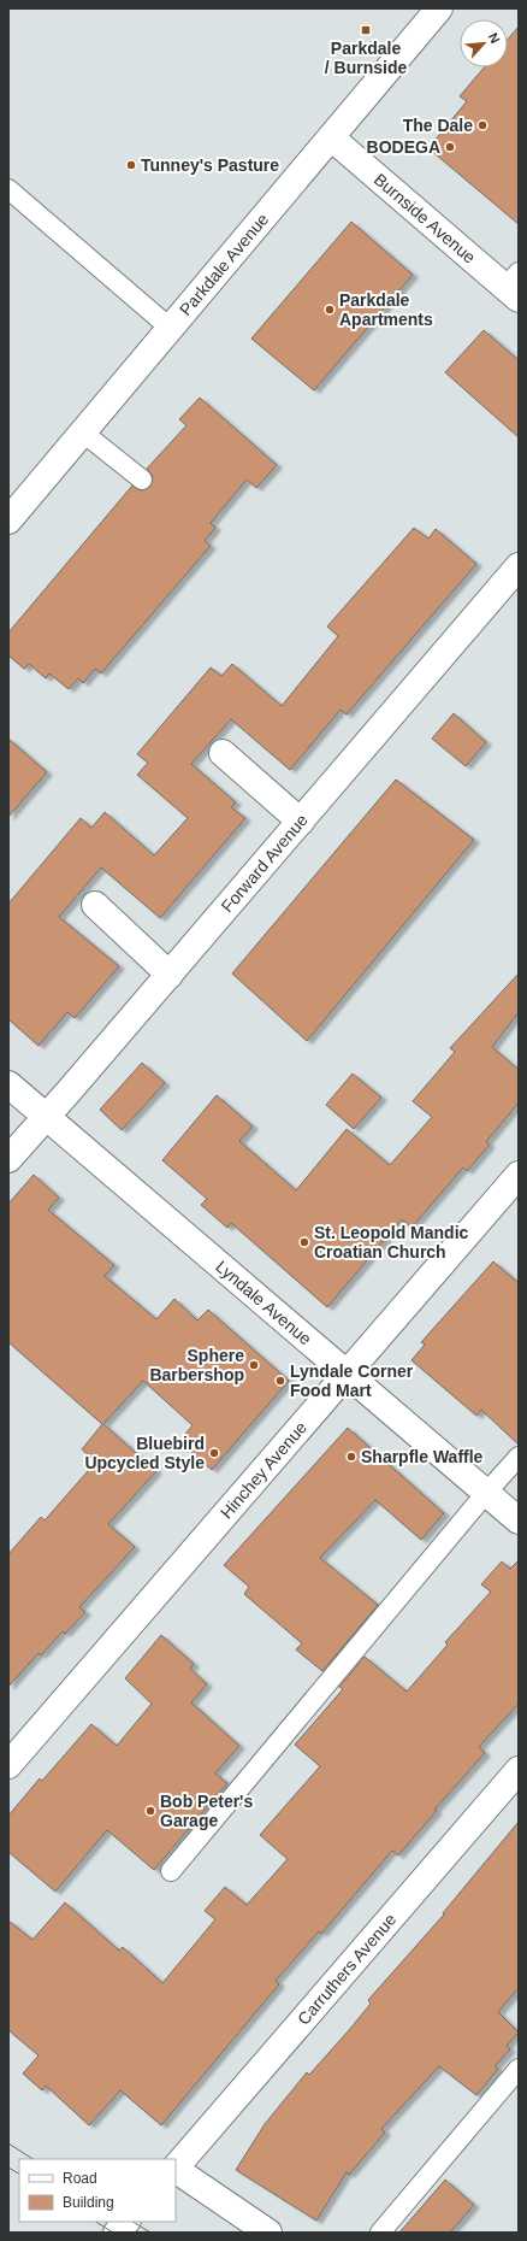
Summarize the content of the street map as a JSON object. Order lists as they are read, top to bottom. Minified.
{"streets":{"street":["Burnside Avenue","Parkdale Avenue","Forward Avenue","Lyndale Avenue","Hinchey Avenue","Carruthers Avenue"]},"crossings":[["Burnside Avenue","Parkdale Avenue"],["Forward Avenue","Lyndale Avenue"],["Lyndale Avenue","Hinchey Avenue"]],"places":{"transit":["Parkdale / Burnside"],"other":["The Dale","BODEGA","Tunney's Pasture","Parkdale Apartments","St. Leopold Mandic Croatian Church","Sphere Barbershop","Lyndale Corner Food Mart","Bluebird Upcycled Style","Sharpfle Waffle","Bob Peter's Garage"]},"legend":["Road","Building"],"north":"top right"}
